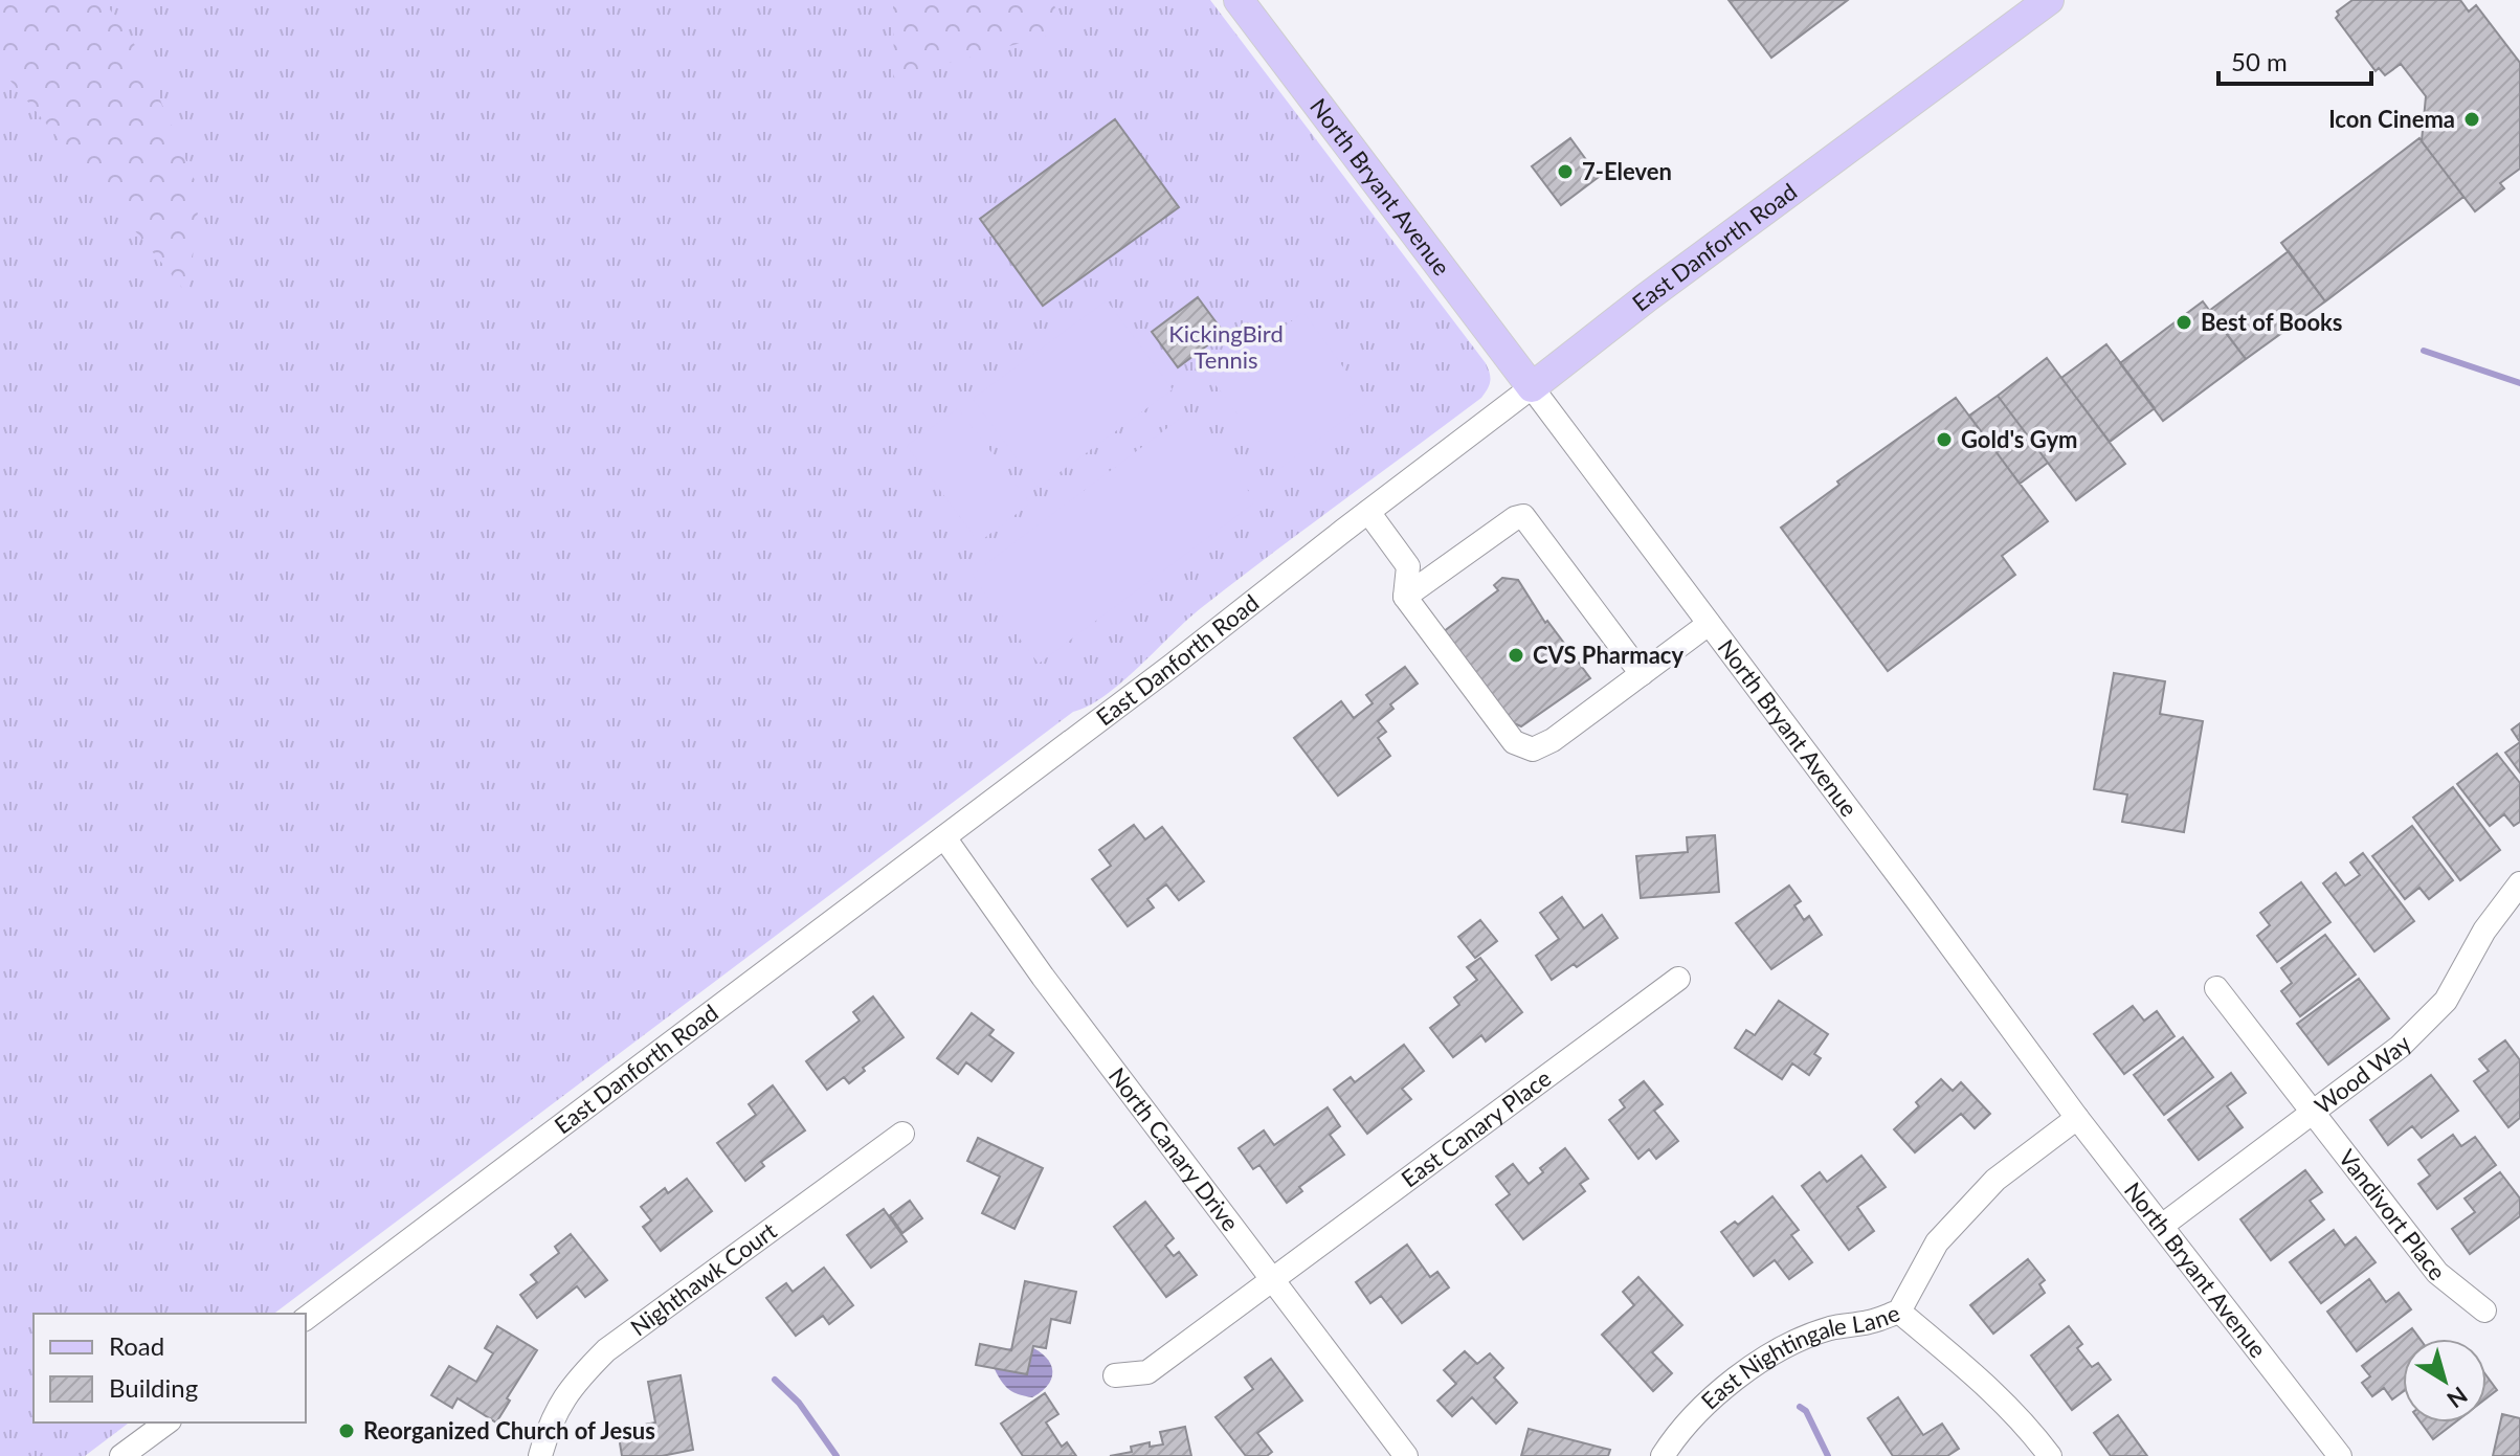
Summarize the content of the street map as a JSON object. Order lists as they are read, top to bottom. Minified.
{"streets":{"main road":["North Bryant Avenue","East Danforth Road"],"street":["Wood Way","East Canary Place","North Canary Drive","Vandivort Place","Nighthawk Court","East Nightingale Lane"]},"crossings":[["North Bryant Avenue","East Danforth Road"],["North Bryant Avenue","Wood Way"],["North Bryant Avenue","East Nightingale Lane"],["East Danforth Road","North Canary Drive"],["Wood Way","Vandivort Place"],["East Canary Place","North Canary Drive"]],"parks":["KickingBird Tennis"],"places":["Icon Cinema","7-Eleven","Best of Books","Gold's Gym","CVS Pharmacy","Reorganized Church of Jesus"],"legend":["Road","Building"],"scale_bar":"50 m","north":"bottom right"}
